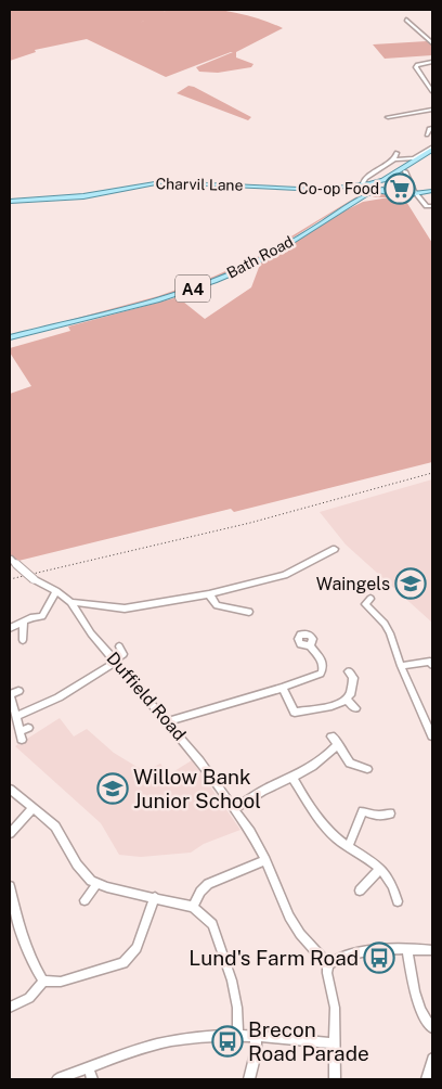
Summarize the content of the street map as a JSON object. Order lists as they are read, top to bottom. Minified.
{"streets":{"main road":["Charvil Lane","Bath Road","A4"],"street":["Duffield Road"]},"crossings":[["Charvil Lane","Bath Road"],["Charvil Lane","A4"],["Bath Road","A4"]],"places":{"supermarket":["Co-op Food"],"school or university":["Waingels","Willow Bank Junior School"],"bus stop":["Lund's Farm Road","Brecon Road Parade"]}}
